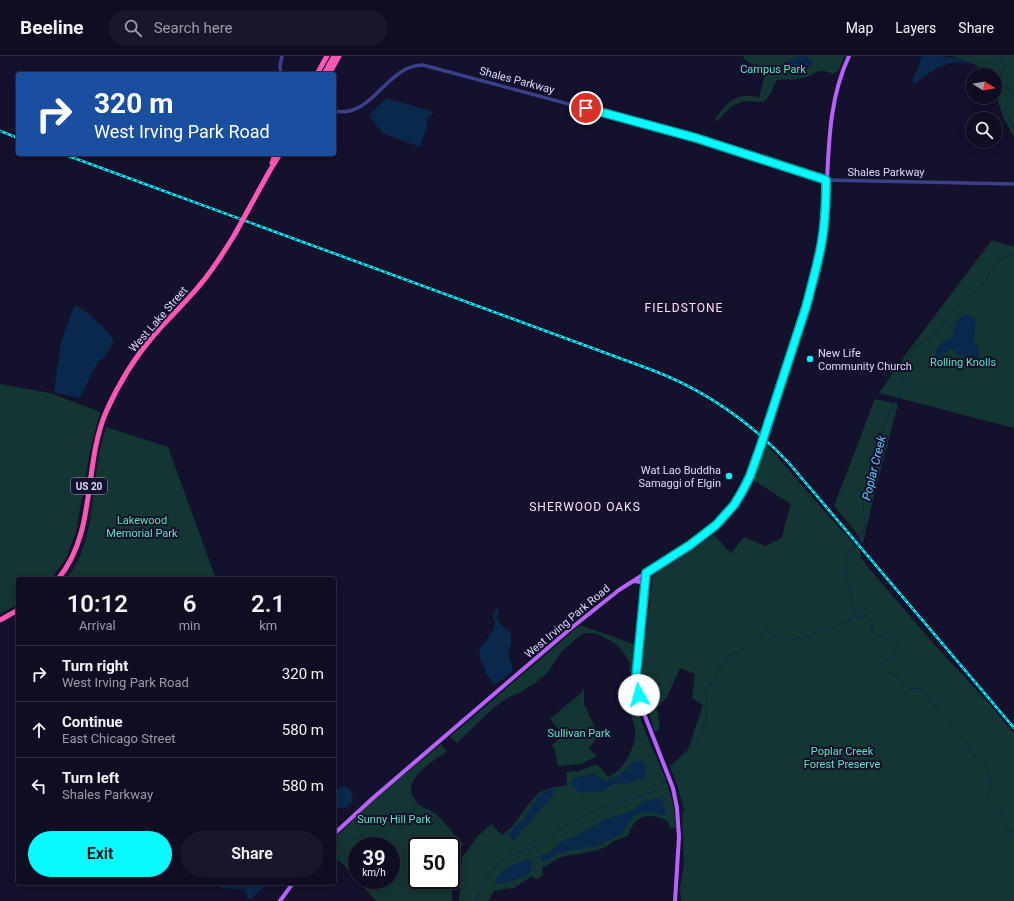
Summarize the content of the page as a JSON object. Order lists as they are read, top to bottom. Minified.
{"streets":{"highway":["West Lake Street","US 20"],"main road":["West Irving Park Road"],"street":["Shales Parkway"]},"crossings":[["Shales Parkway","West Irving Park Road"]],"districts":["FIELDSTONE","SHERWOOD OAKS"],"water":["Poplar Creek"],"parks":["Campus Park","Rolling Knolls","Lakewood Memorial Park","Sullivan Park","Poplar Creek Forest Preserve","Sunny Hill Park"],"places":["New Life Community Church","Wat Lao Buddha Samaggi of Elgin"],"north":"right","page":{"header":"Beeline","search":"Search here","nav":["Map","Layers","Share"],"turn":["320 m","West Irving Park Road"],"eta":["10:12","Arrival","6","min","2.1","km"],"list":[{"name":"Turn right","note":"West Irving Park Road","value":"320 m"},{"name":"Continue","note":"East Chicago Street","value":"580 m"},{"name":"Turn left","note":"Shales Parkway","value":"580 m"}],"buttons":["Exit","Share"],"speed":"39 km/h","limit":"50"}}
